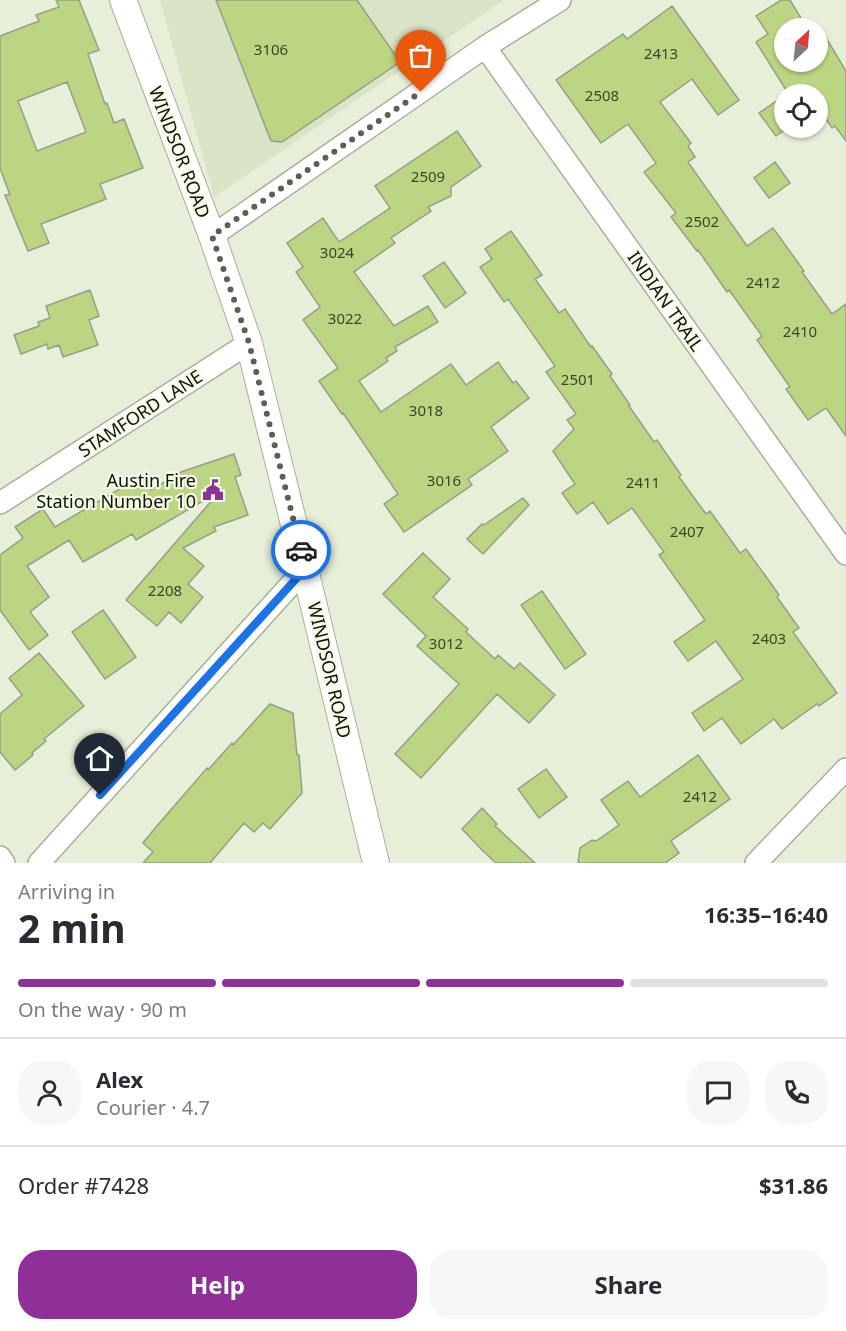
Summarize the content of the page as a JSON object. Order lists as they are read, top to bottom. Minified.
{"streets":{"street":["WINDSOR ROAD","INDIAN TRAIL","STAMFORD LANE"]},"crossings":[["WINDSOR ROAD","STAMFORD LANE"]],"places":{"public building":["Austin Fire Station Number 10"]},"house_numbers":["3106","2413","2508","2509","2502","3024","2412","3022","2410","2501","3018","3016","2411","2407","2208","2403","3012","2412"],"north":"top right","page":{"heading":["2 min","Arriving in","16:35–16:40"],"panel":["Alex","Courier · 4.7","Order #7428","$31.86"],"bar":"On the way · 90 m","buttons":["Help","Share"]}}
